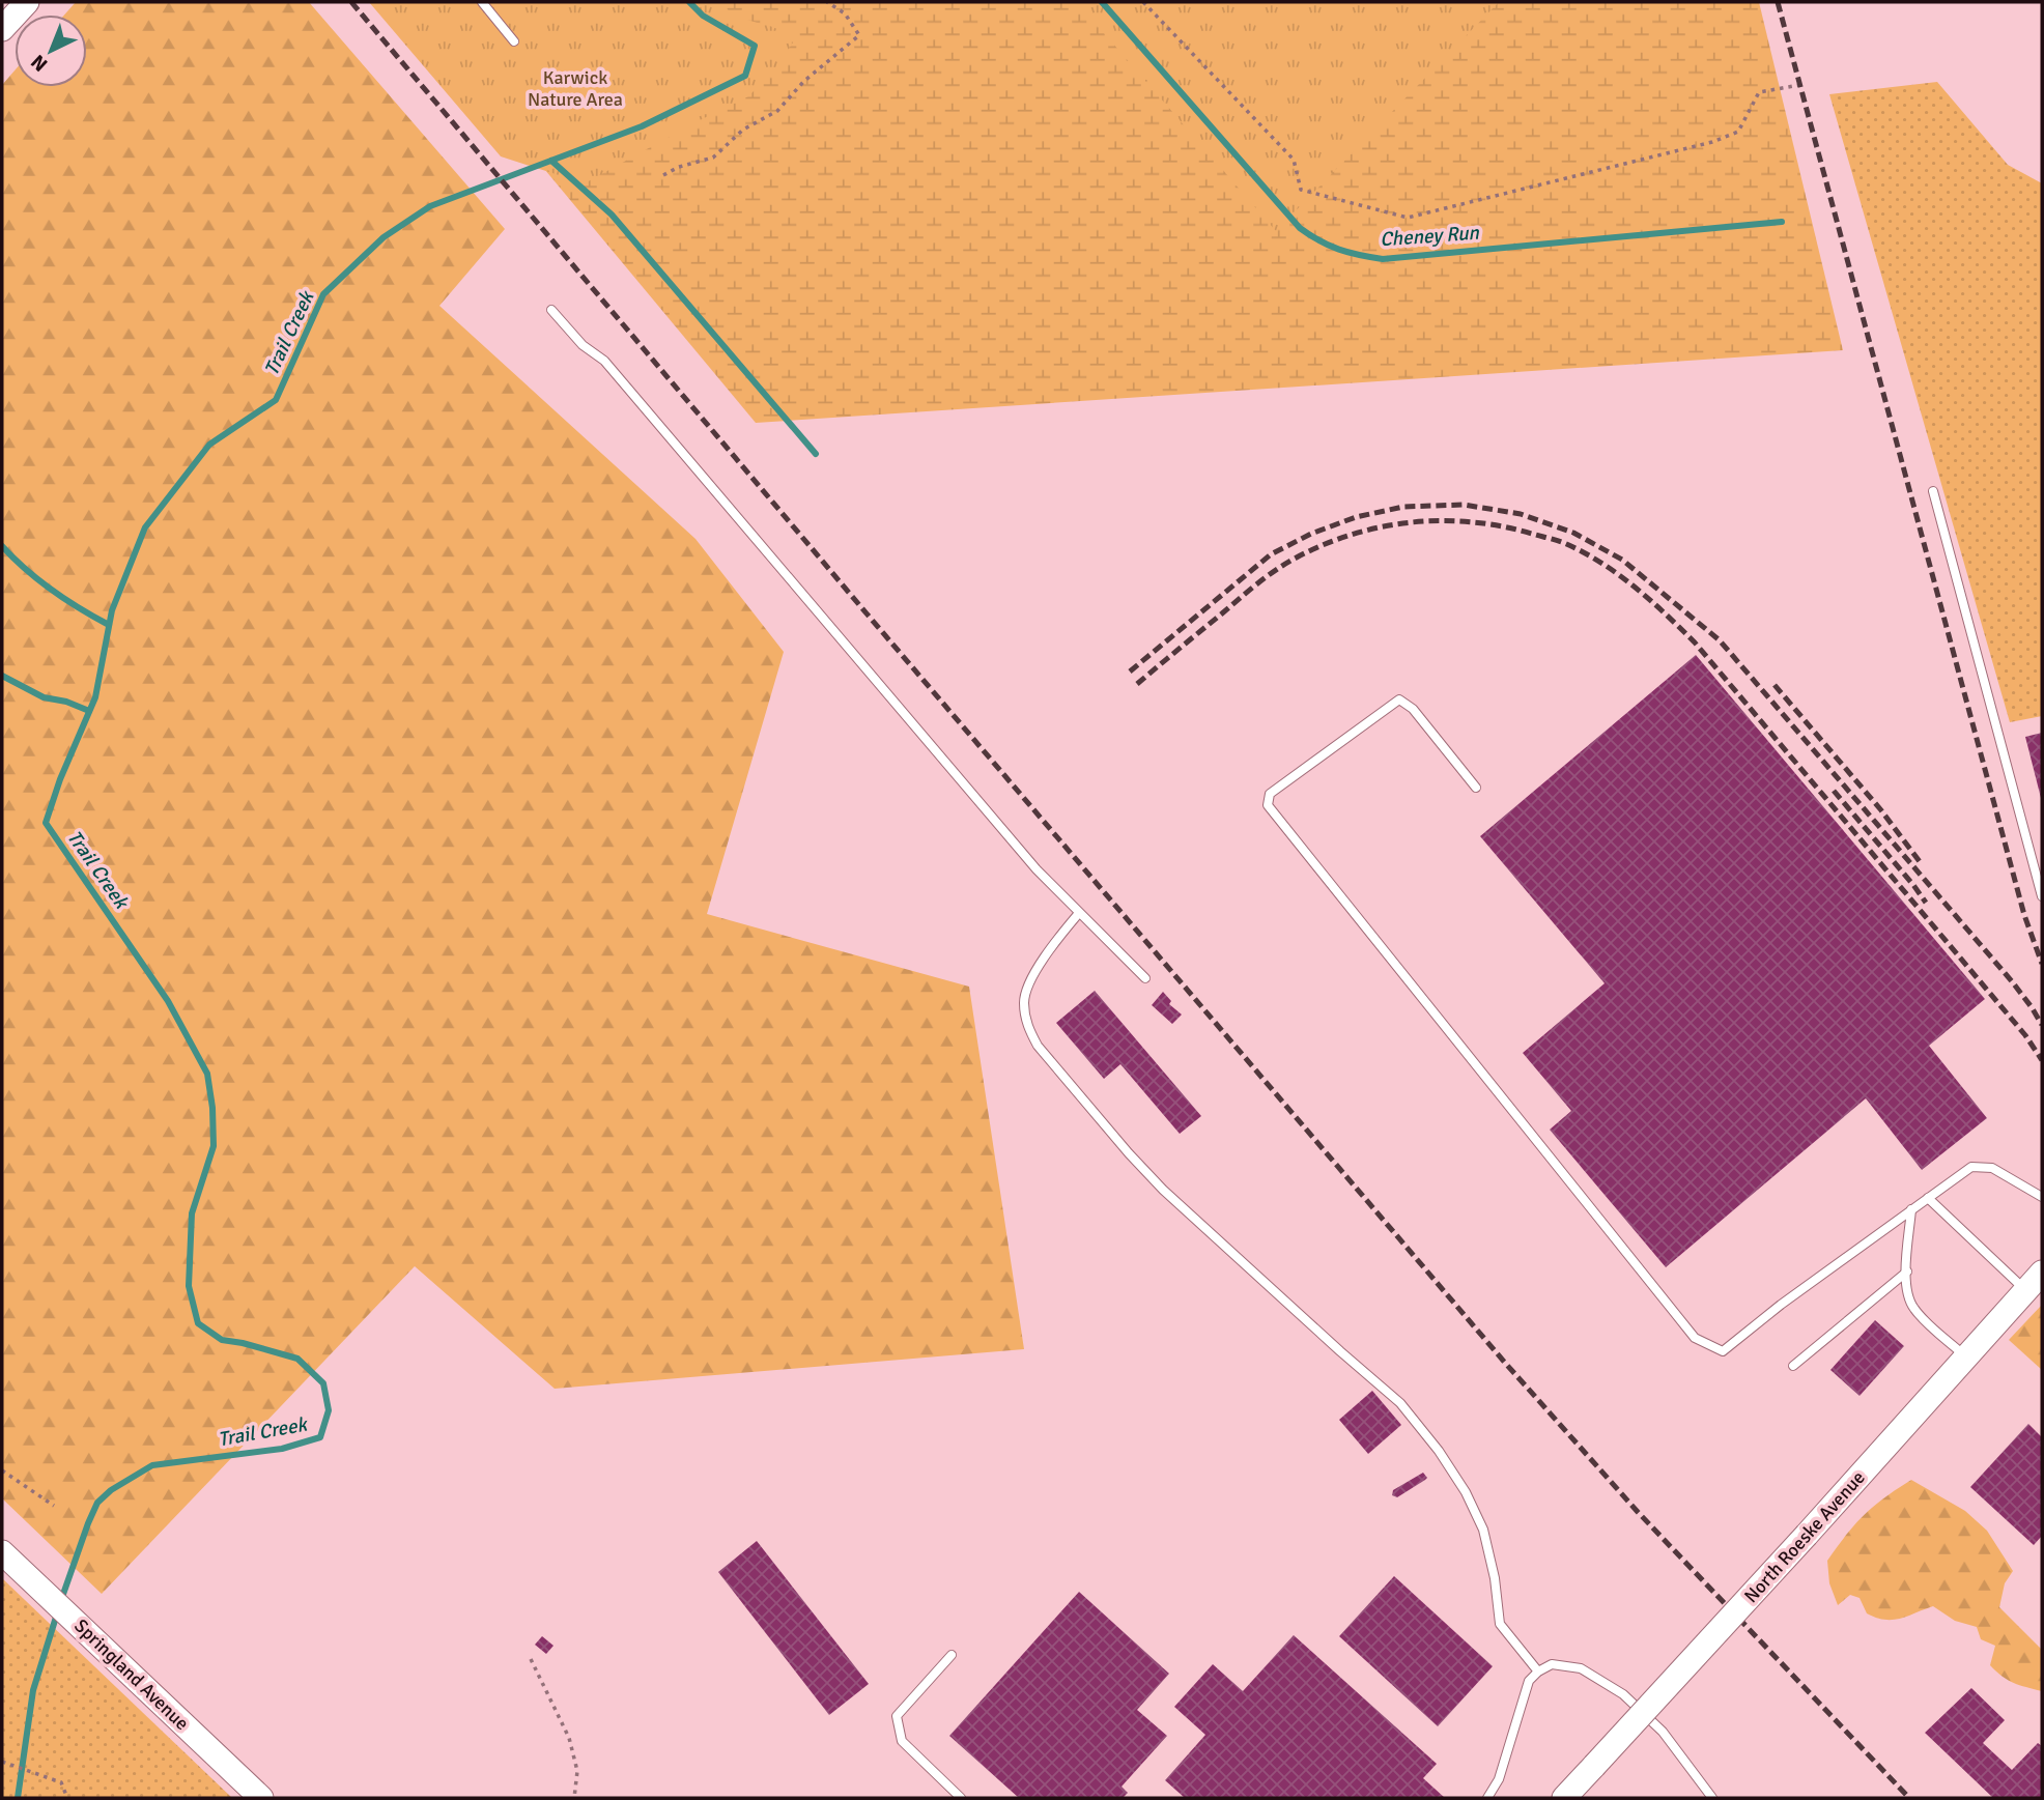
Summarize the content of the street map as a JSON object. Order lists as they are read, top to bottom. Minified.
{"streets":{"street":["North Roeske Avenue","Springland Avenue"]},"water":["Cheney Run","Trail Creek"],"parks":["Karwick Nature Area"],"north":"bottom left"}
